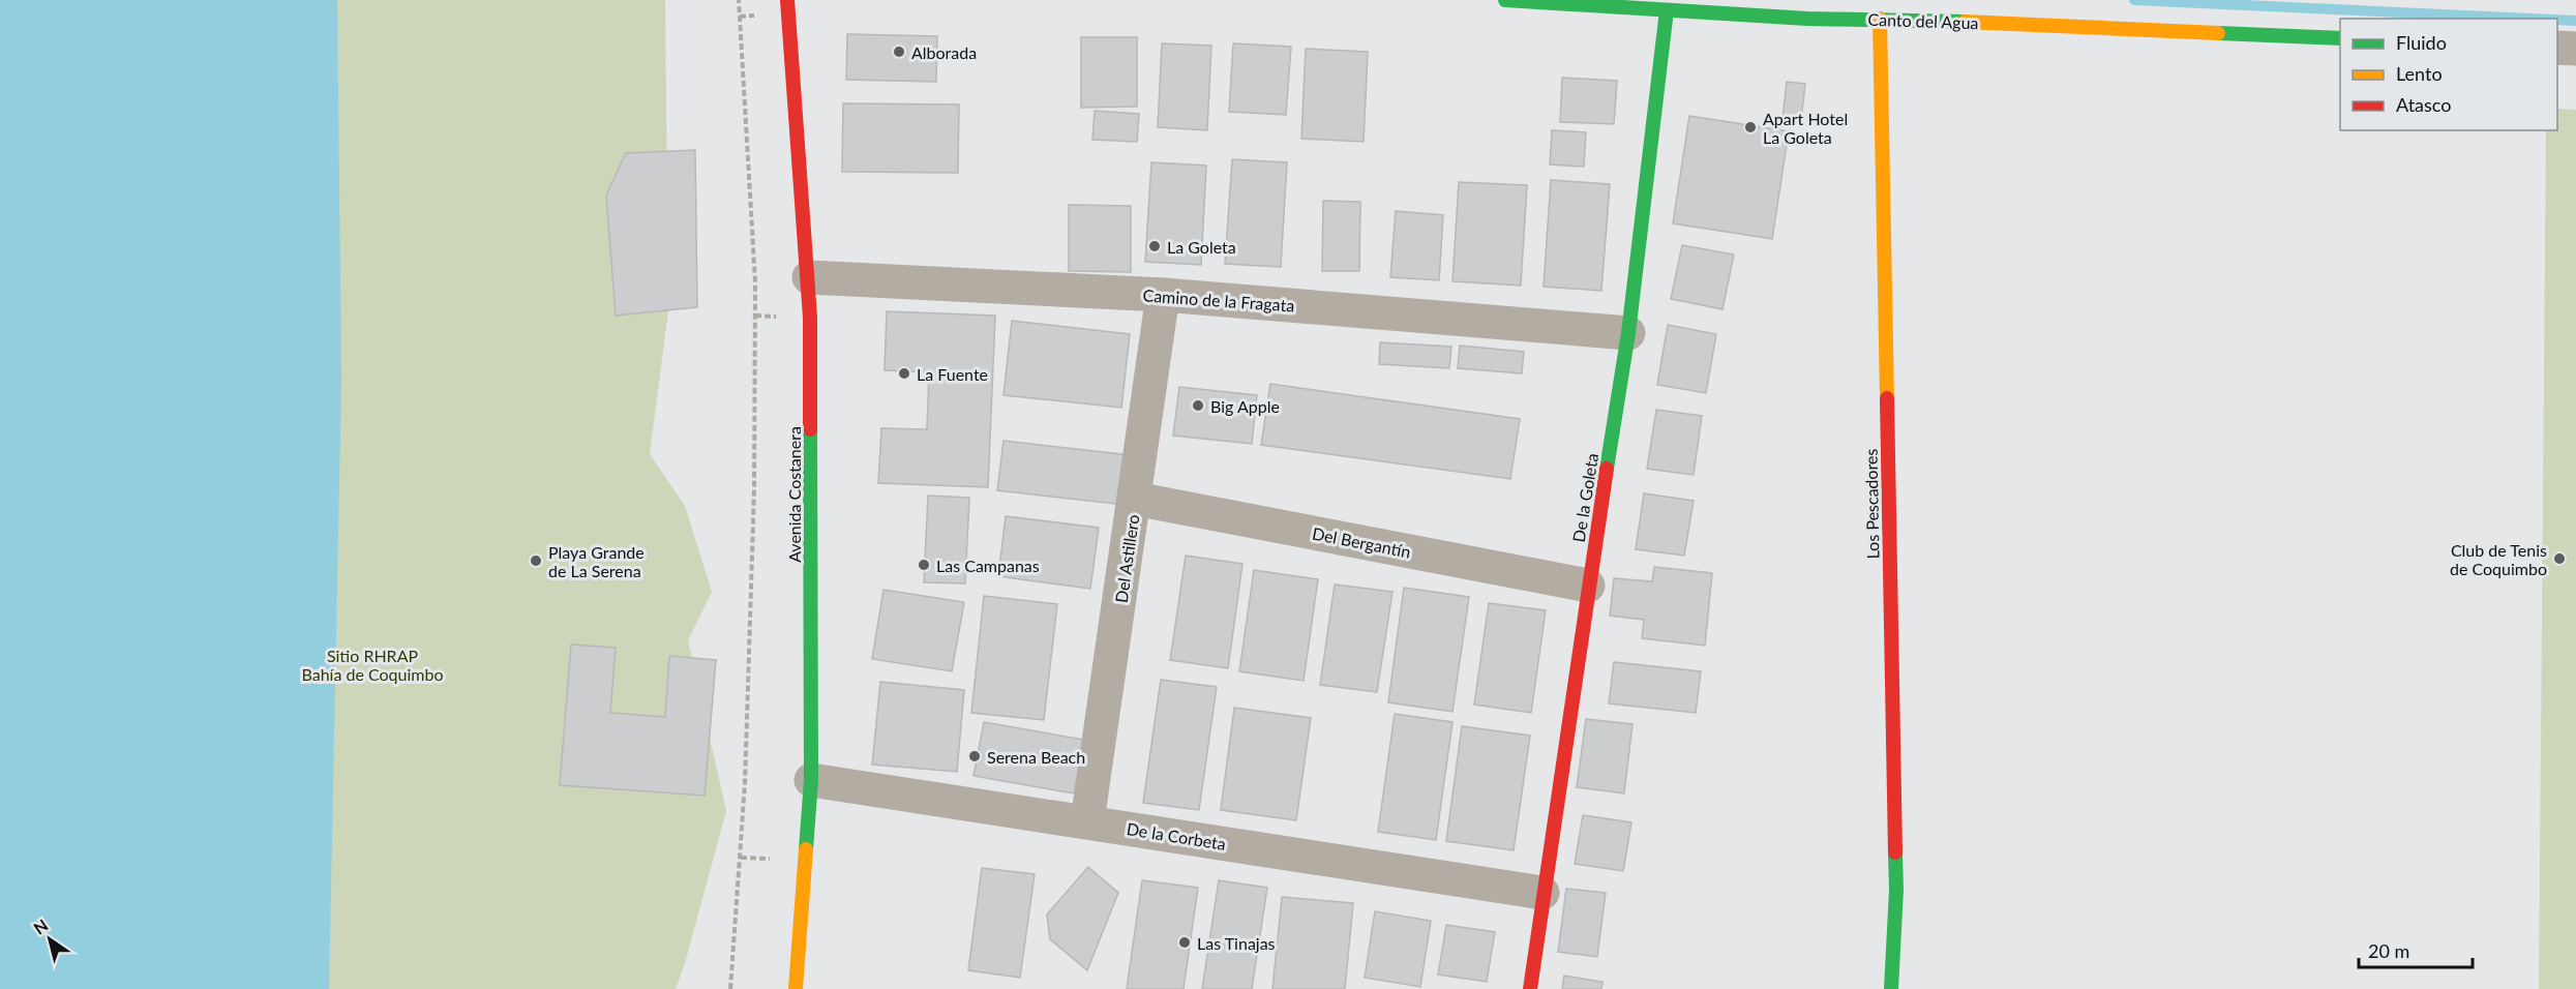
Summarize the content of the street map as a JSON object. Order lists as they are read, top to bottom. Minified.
{"streets":{"street":["Canto del Agua","Camino de la Fragata","Avenida Costanera","De la Goleta","Los Pescadores","Del Bergantín","Del Astillero","De la Corbeta"]},"crossings":[["Canto del Agua","De la Goleta"],["Canto del Agua","Los Pescadores"],["Camino de la Fragata","Avenida Costanera"],["Camino de la Fragata","De la Goleta"],["Camino de la Fragata","Del Astillero"],["Avenida Costanera","De la Corbeta"],["De la Goleta","Del Bergantín"],["De la Goleta","De la Corbeta"],["Del Bergantín","Del Astillero"],["Del Astillero","De la Corbeta"]],"parks":["Sitio RHRAP Bahía de Coquimbo"],"places":["Alborada","Apart Hotel La Goleta","La Goleta","La Fuente","Big Apple","Club de Tenis de Coquimbo","Playa Grande de La Serena","Las Campanas","Serena Beach","Las Tinajas"],"legend":["Fluido","Lento","Atasco"],"scale_bar":"20 m","north":"top left"}
